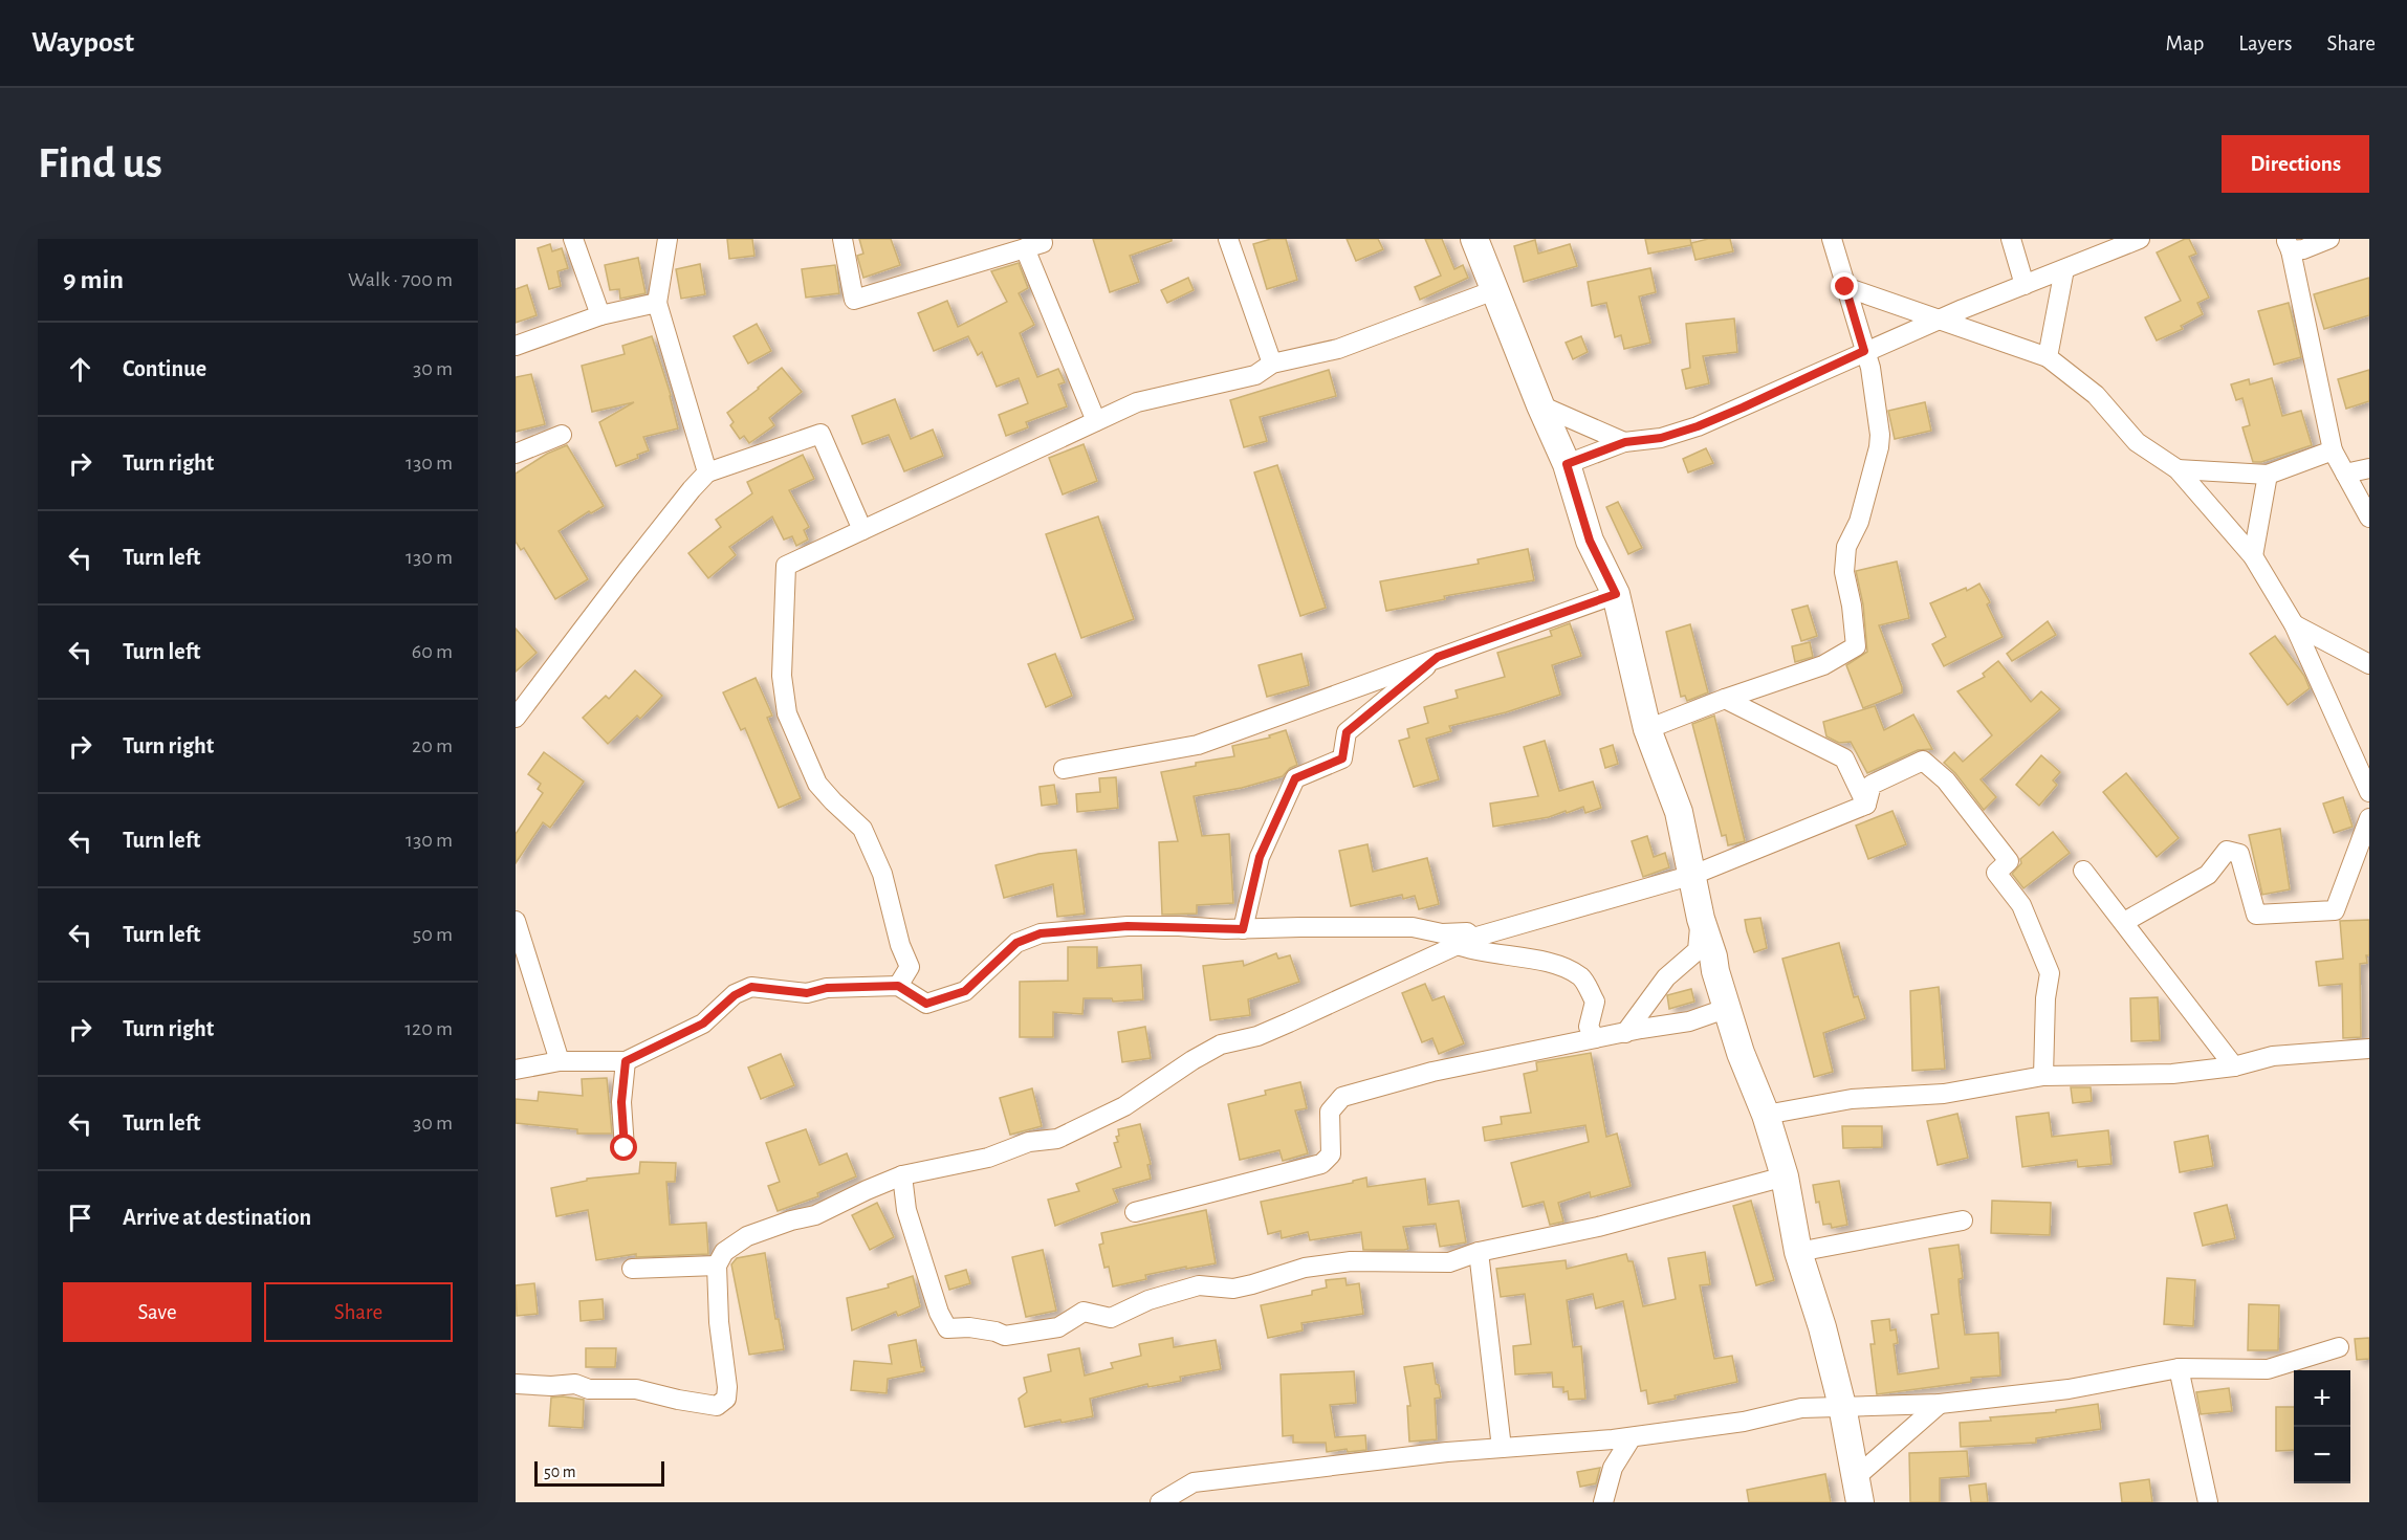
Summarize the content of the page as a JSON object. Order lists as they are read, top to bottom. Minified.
{"scale_bar":"50 m","page":{"header":"Waypost","nav":["Map","Layers","Share"],"buttons":["Directions",["Save","Share"]],"title":"Find us","heading":["9 min","Walk · 700 m"],"list":[["Continue","30 m"],["Turn right","130 m"],["Turn left","130 m"],["Turn left","60 m"],["Turn right","20 m"],["Turn left","130 m"],["Turn left","50 m"],["Turn right","120 m"],["Turn left","30 m"],"Arrive at destination"],"map_buttons":["+","−"],"scale":"50 m"}}
